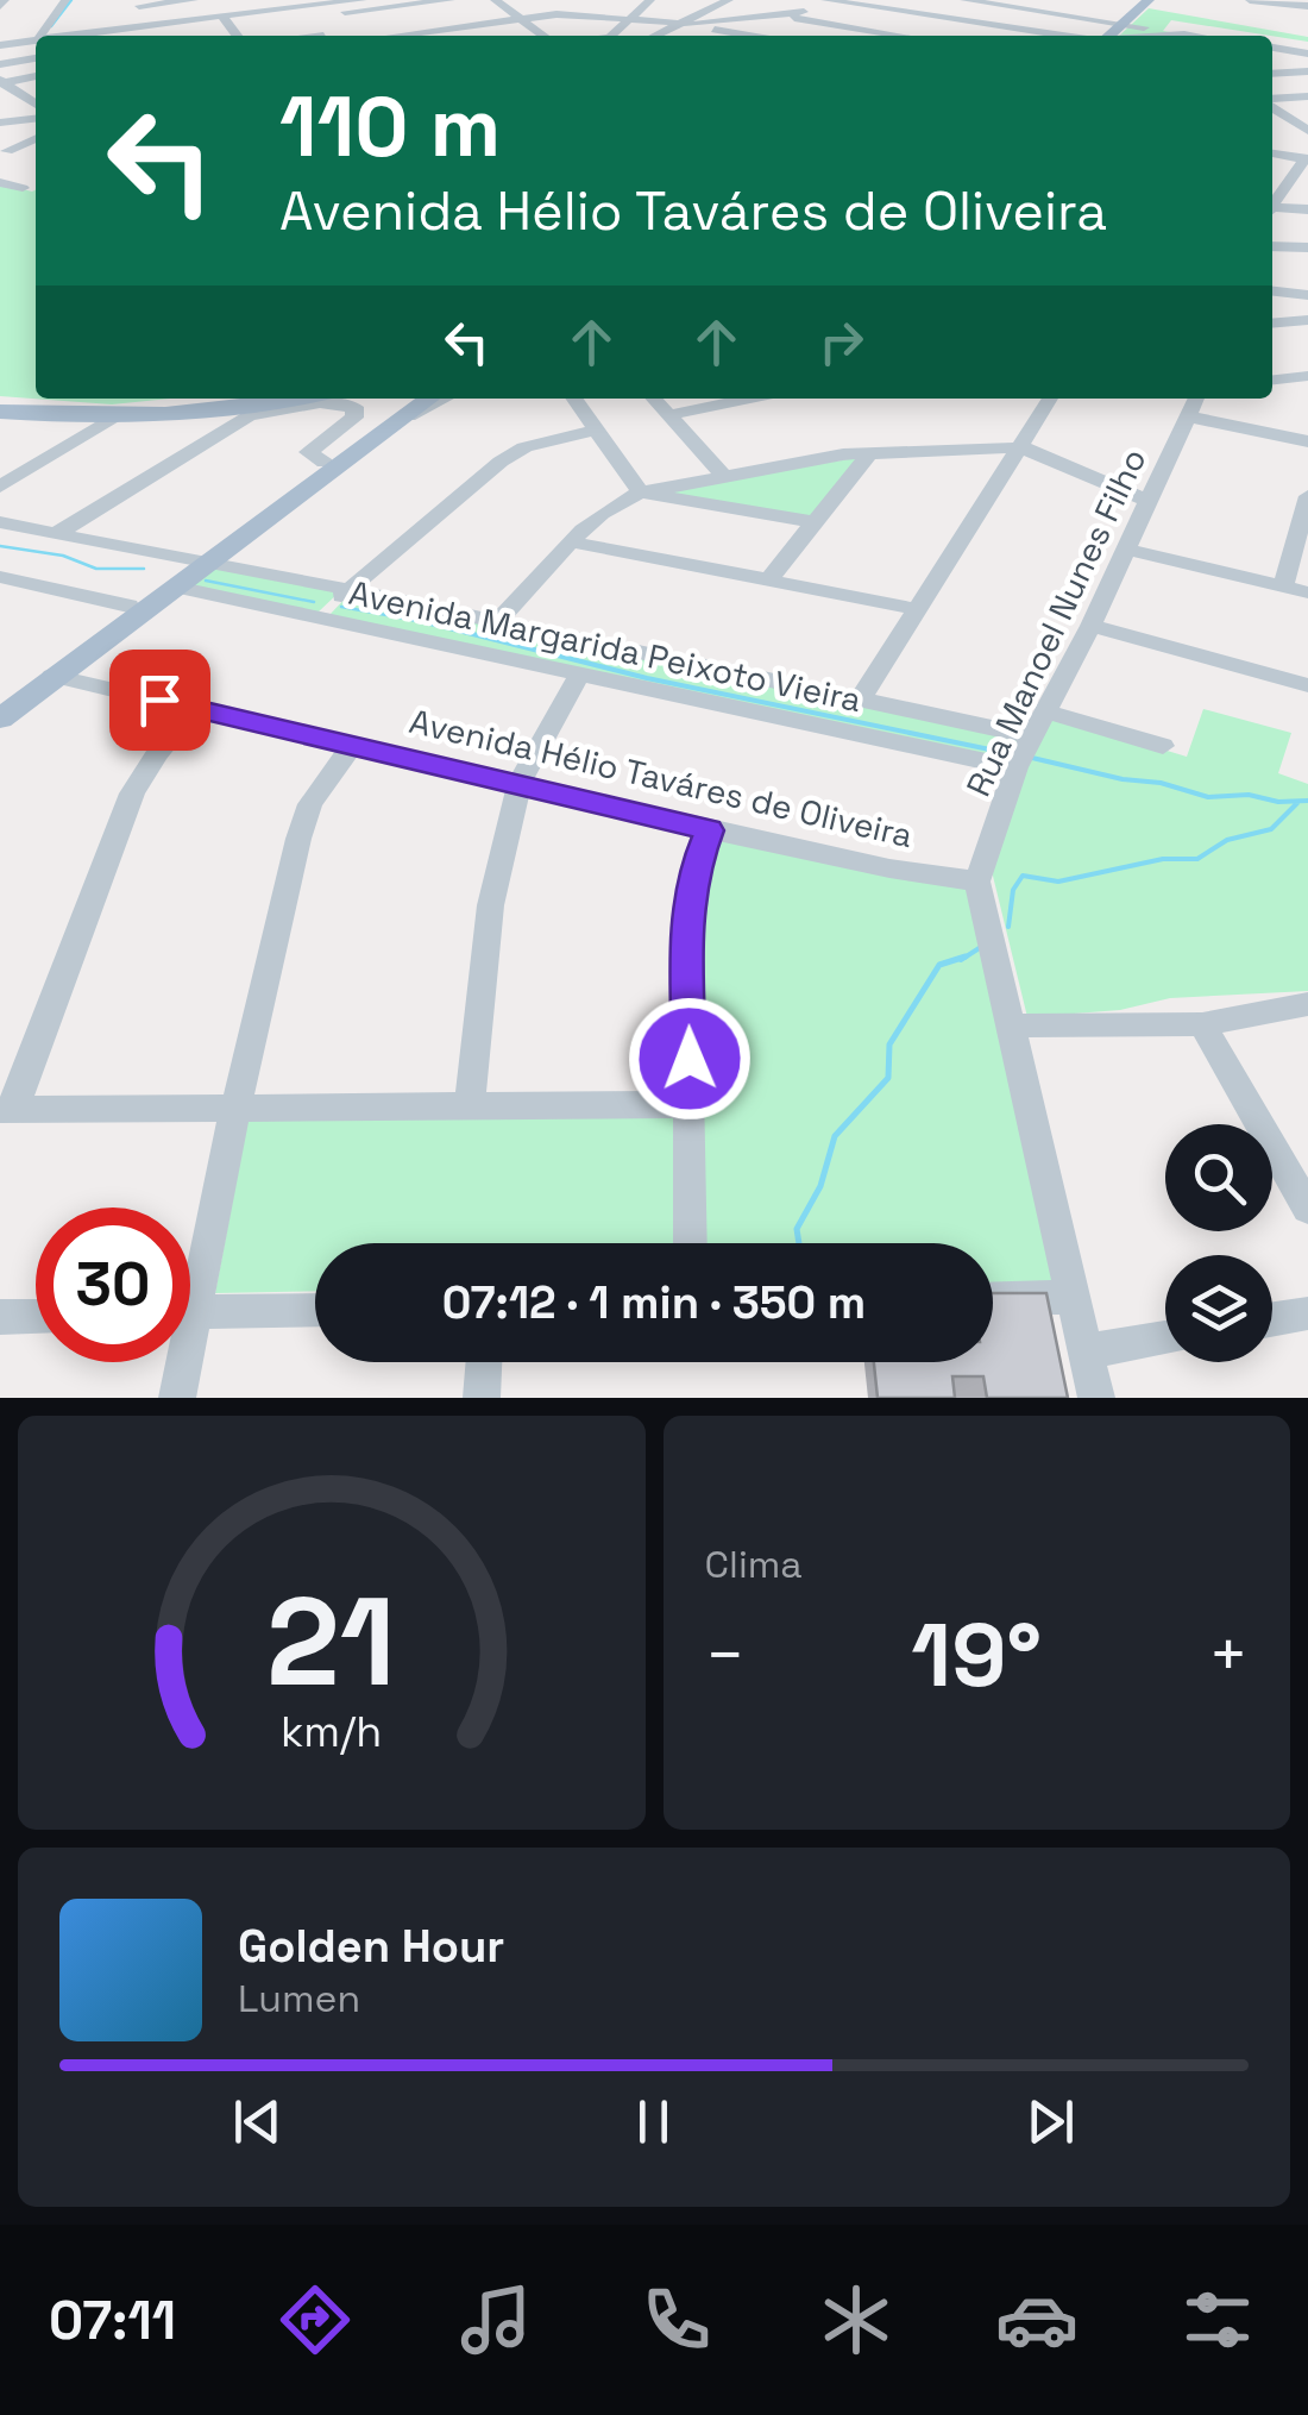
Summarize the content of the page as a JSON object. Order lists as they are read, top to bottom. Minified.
{"streets":{"street":["Rua Manoel Nunes Filho","Avenida Margarida Peixoto Vieira","Avenida Hélio Taváres de Oliveira"]},"crossings":[["Rua Manoel Nunes Filho","Avenida Margarida Peixoto Vieira"],["Rua Manoel Nunes Filho","Avenida Hélio Taváres de Oliveira"]],"page":{"turn":["110 m","Avenida Hélio Taváres de Oliveira"],"limit":"30","trip":"07:12 · 1 min · 350 m","tile":"Clima","heat":["−","19°","+"],"song":["Golden Hour","Lumen"],"tabs":"07:11","gauge":["21","km/h"]}}
